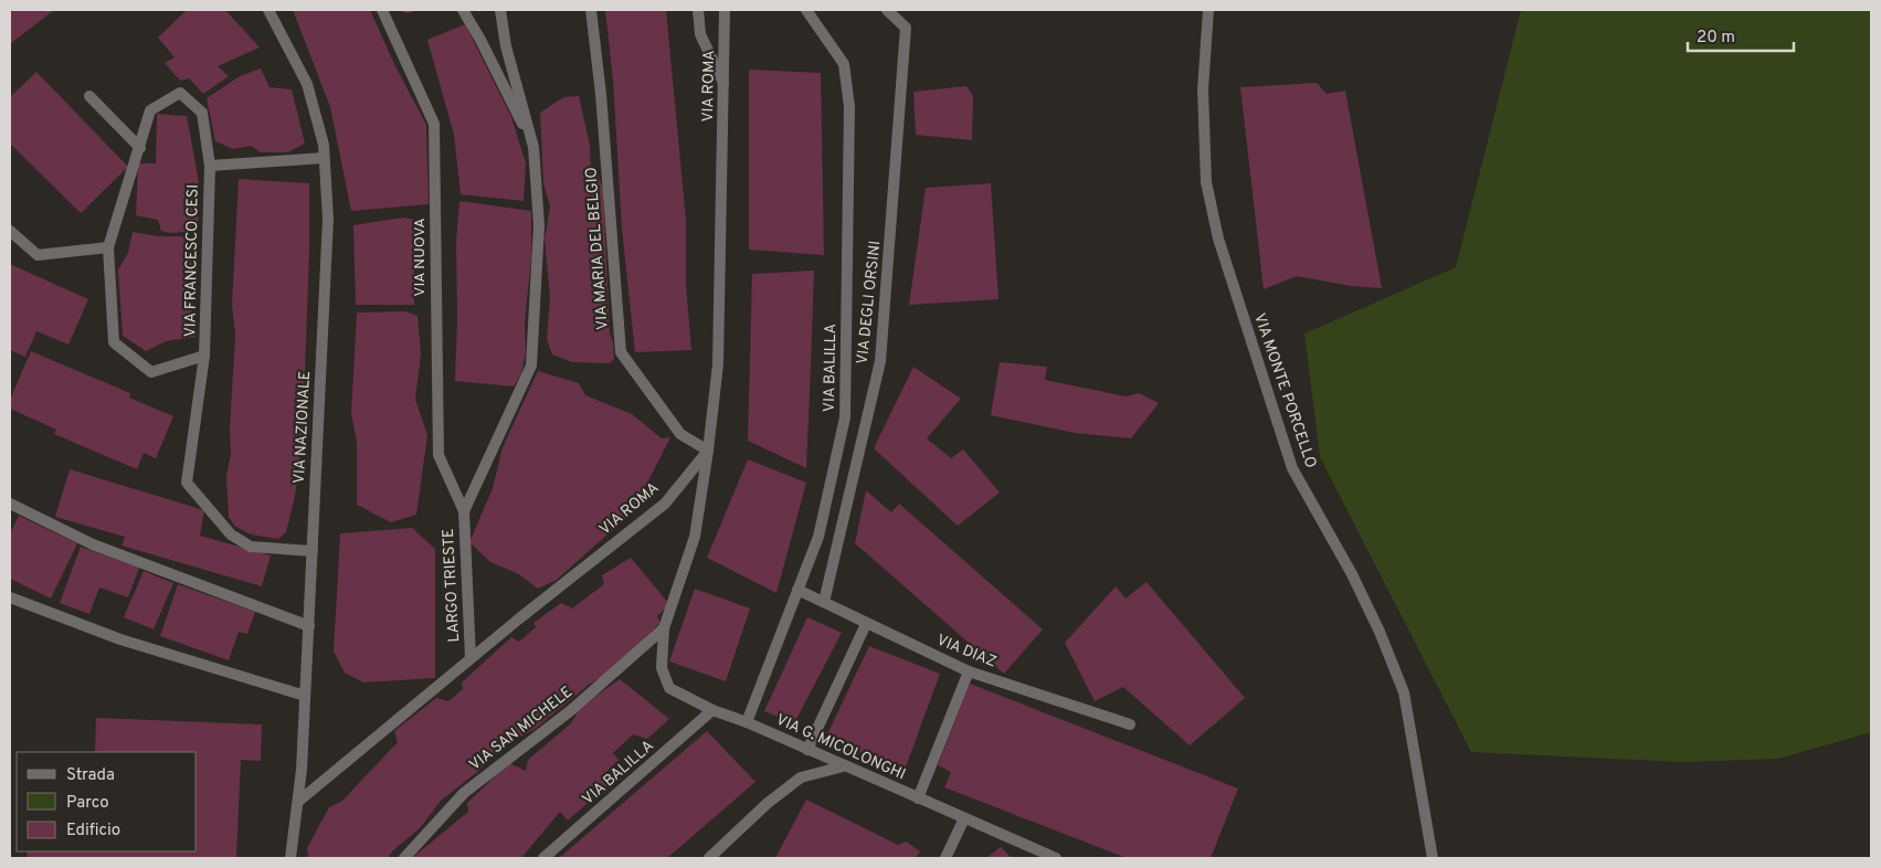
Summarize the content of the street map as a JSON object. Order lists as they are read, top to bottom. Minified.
{"streets":{"street":["VIA ROMA","VIA MARIA DEL BELGIO","VIA NUOVA","VIA FRANCESCO CESI","VIA DEGLI ORSINI","VIA BALILLA","VIA MONTE PORCELLO","VIA NAZIONALE","LARGO TRIESTE","VIA DIAZ","VIA SAN MICHELE","VIA G. MICOLONGHI"]},"crossings":[["VIA ROMA","VIA MARIA DEL BELGIO"],["VIA ROMA","VIA NAZIONALE"],["VIA ROMA","LARGO TRIESTE"],["VIA NUOVA","LARGO TRIESTE"],["VIA FRANCESCO CESI","VIA NAZIONALE"],["VIA DEGLI ORSINI","VIA DIAZ"],["VIA BALILLA","VIA DIAZ"],["VIA BALILLA","VIA G. MICOLONGHI"],["VIA SAN MICHELE","VIA G. MICOLONGHI"]],"legend":["Strada","Parco","Edificio"],"scale_bar":"20 m"}
